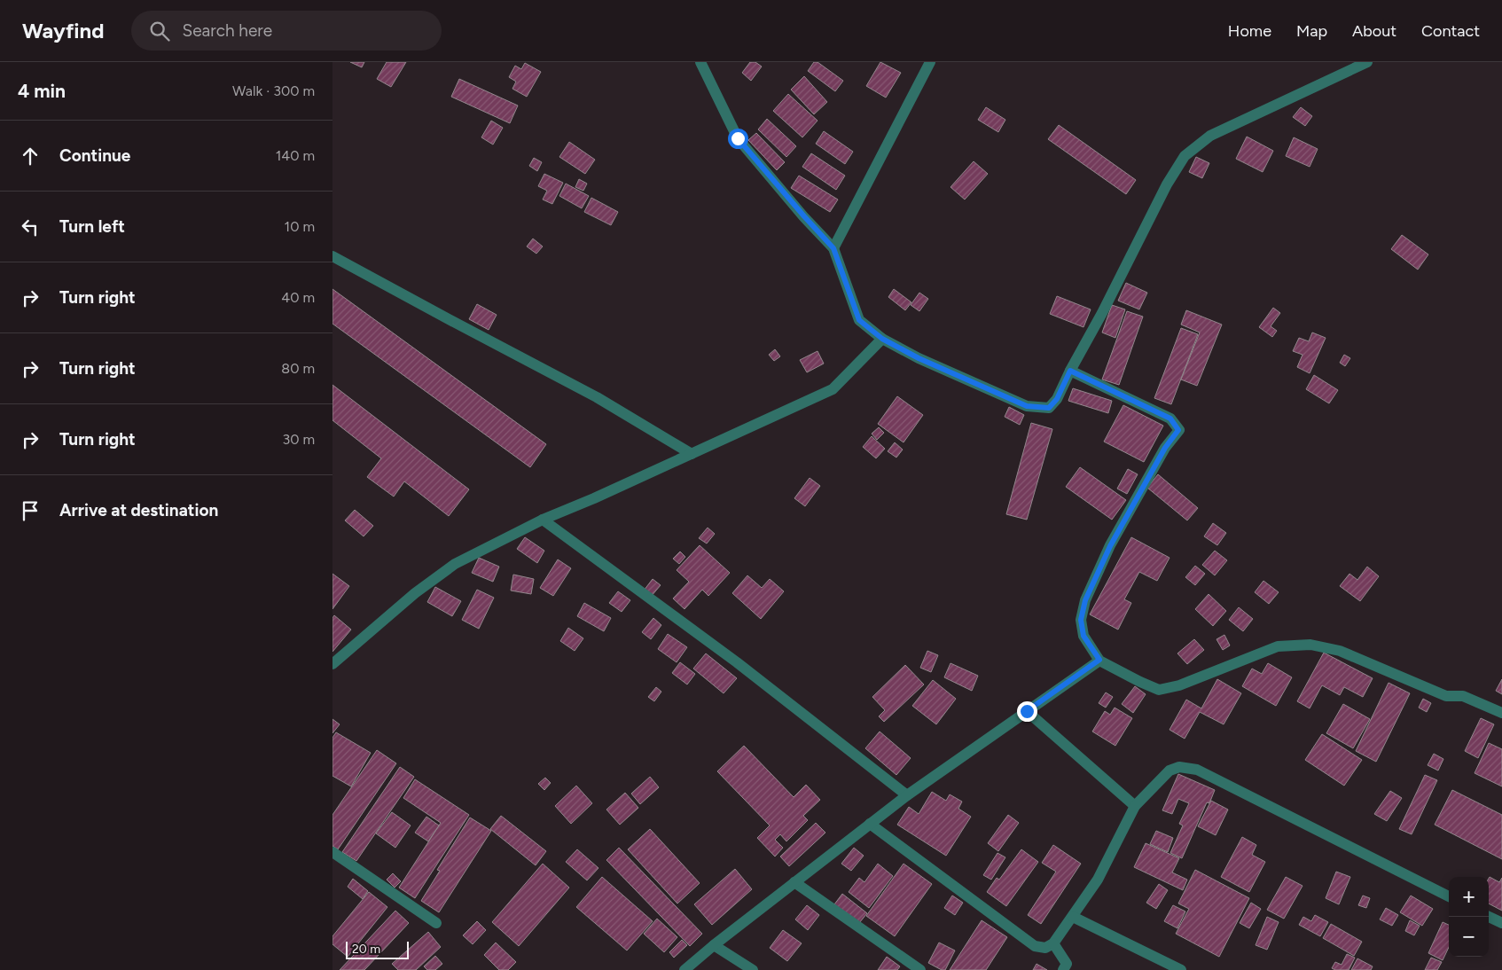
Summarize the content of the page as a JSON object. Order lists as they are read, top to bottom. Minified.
{"scale_bar":"20 m","page":{"header":"Wayfind","search":"Search here","nav":["Home","Map","About","Contact"],"heading":["4 min","Walk · 300 m"],"list":[["Continue","140 m"],["Turn left","10 m"],["Turn right","40 m"],["Turn right","80 m"],["Turn right","30 m"],"Arrive at destination"],"map_buttons":["+","−"],"scale":"20 m"}}
